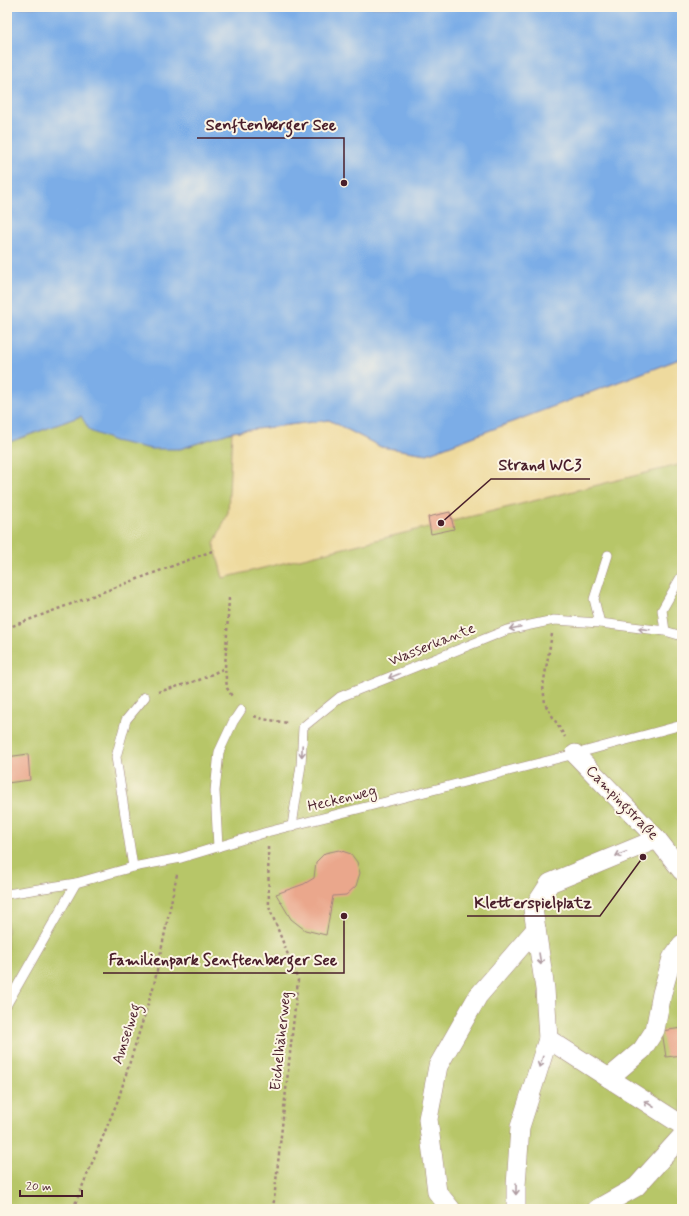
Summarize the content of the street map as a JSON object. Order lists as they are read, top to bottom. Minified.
{"streets":{"street":["Campingstraße"],"lane":["Wasserkante","Heckenweg"],"path":["Amselweg","Eichelhäherweg"]},"crossings":[["Wasserkante","Heckenweg"],["Heckenweg","Campingstraße"],["Heckenweg","Amselweg"],["Heckenweg","Eichelhäherweg"]],"one_way":["Wasserkante"],"places":["Senftenberger See","Strand WC3","Kletterspielplatz","Familienpark Senftenberger See"],"scale_bar":"20 m"}
